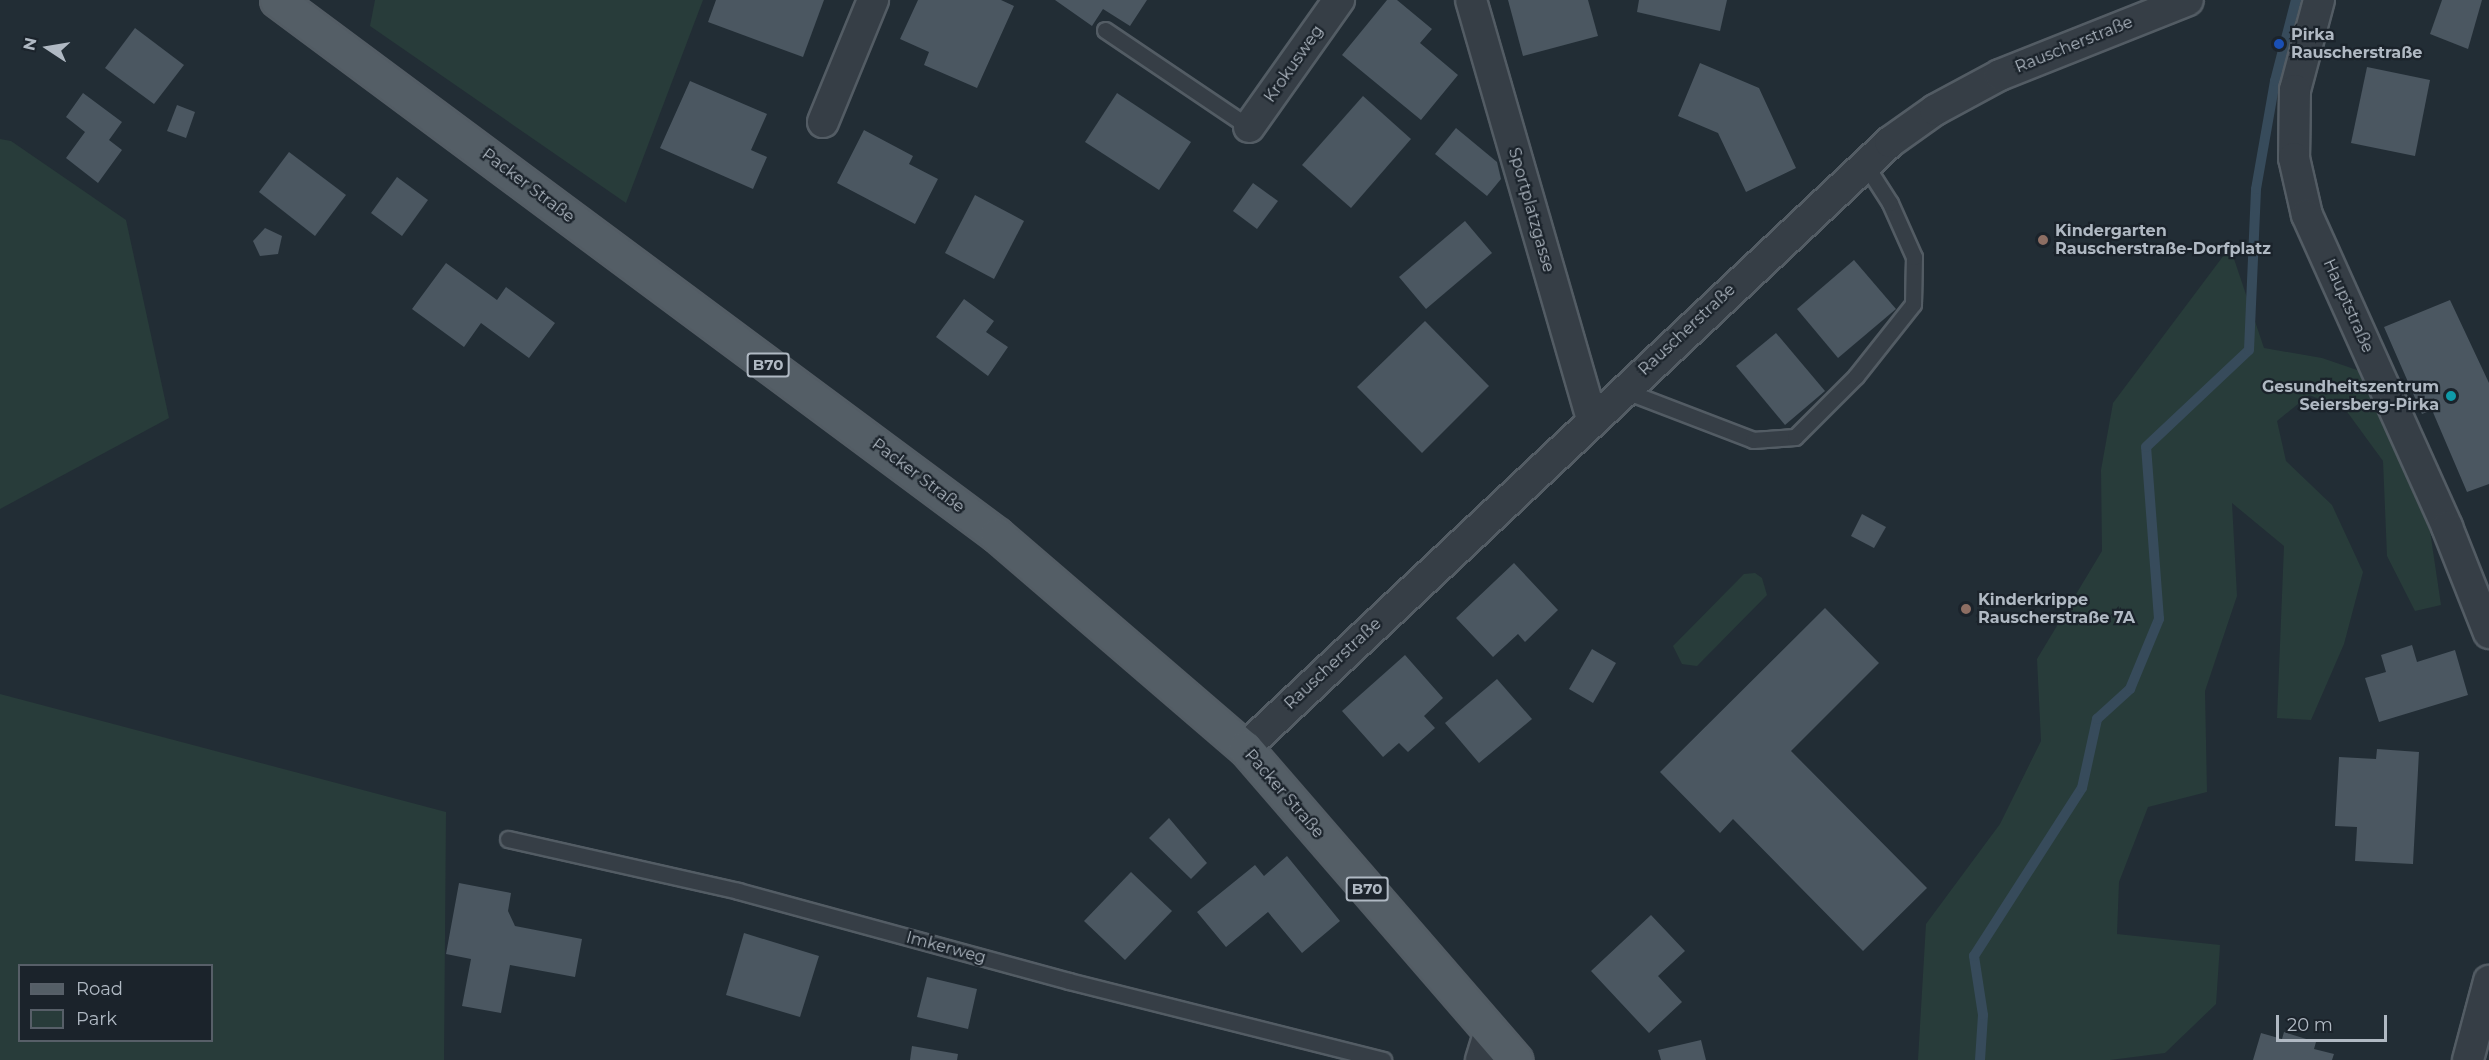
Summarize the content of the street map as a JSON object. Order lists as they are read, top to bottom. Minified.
{"streets":{"main road":["Packer Straße","B70"],"street":["Rauscherstraße","Krokusweg","Sportplatzgasse","Hauptstraße"],"lane":["Imkerweg"]},"crossings":[["Rauscherstraße","Packer Straße"],["Rauscherstraße","Sportplatzgasse"],["Packer Straße","B70"]],"places":["Pirka Rauscherstraße","Kindergarten Rauscherstraße-Dorfplatz","Gesundheitszentrum Seiersberg-Pirka","Kinderkrippe Rauscherstraße 7A"],"legend":["Road","Park"],"scale_bar":"20 m","north":"left"}
